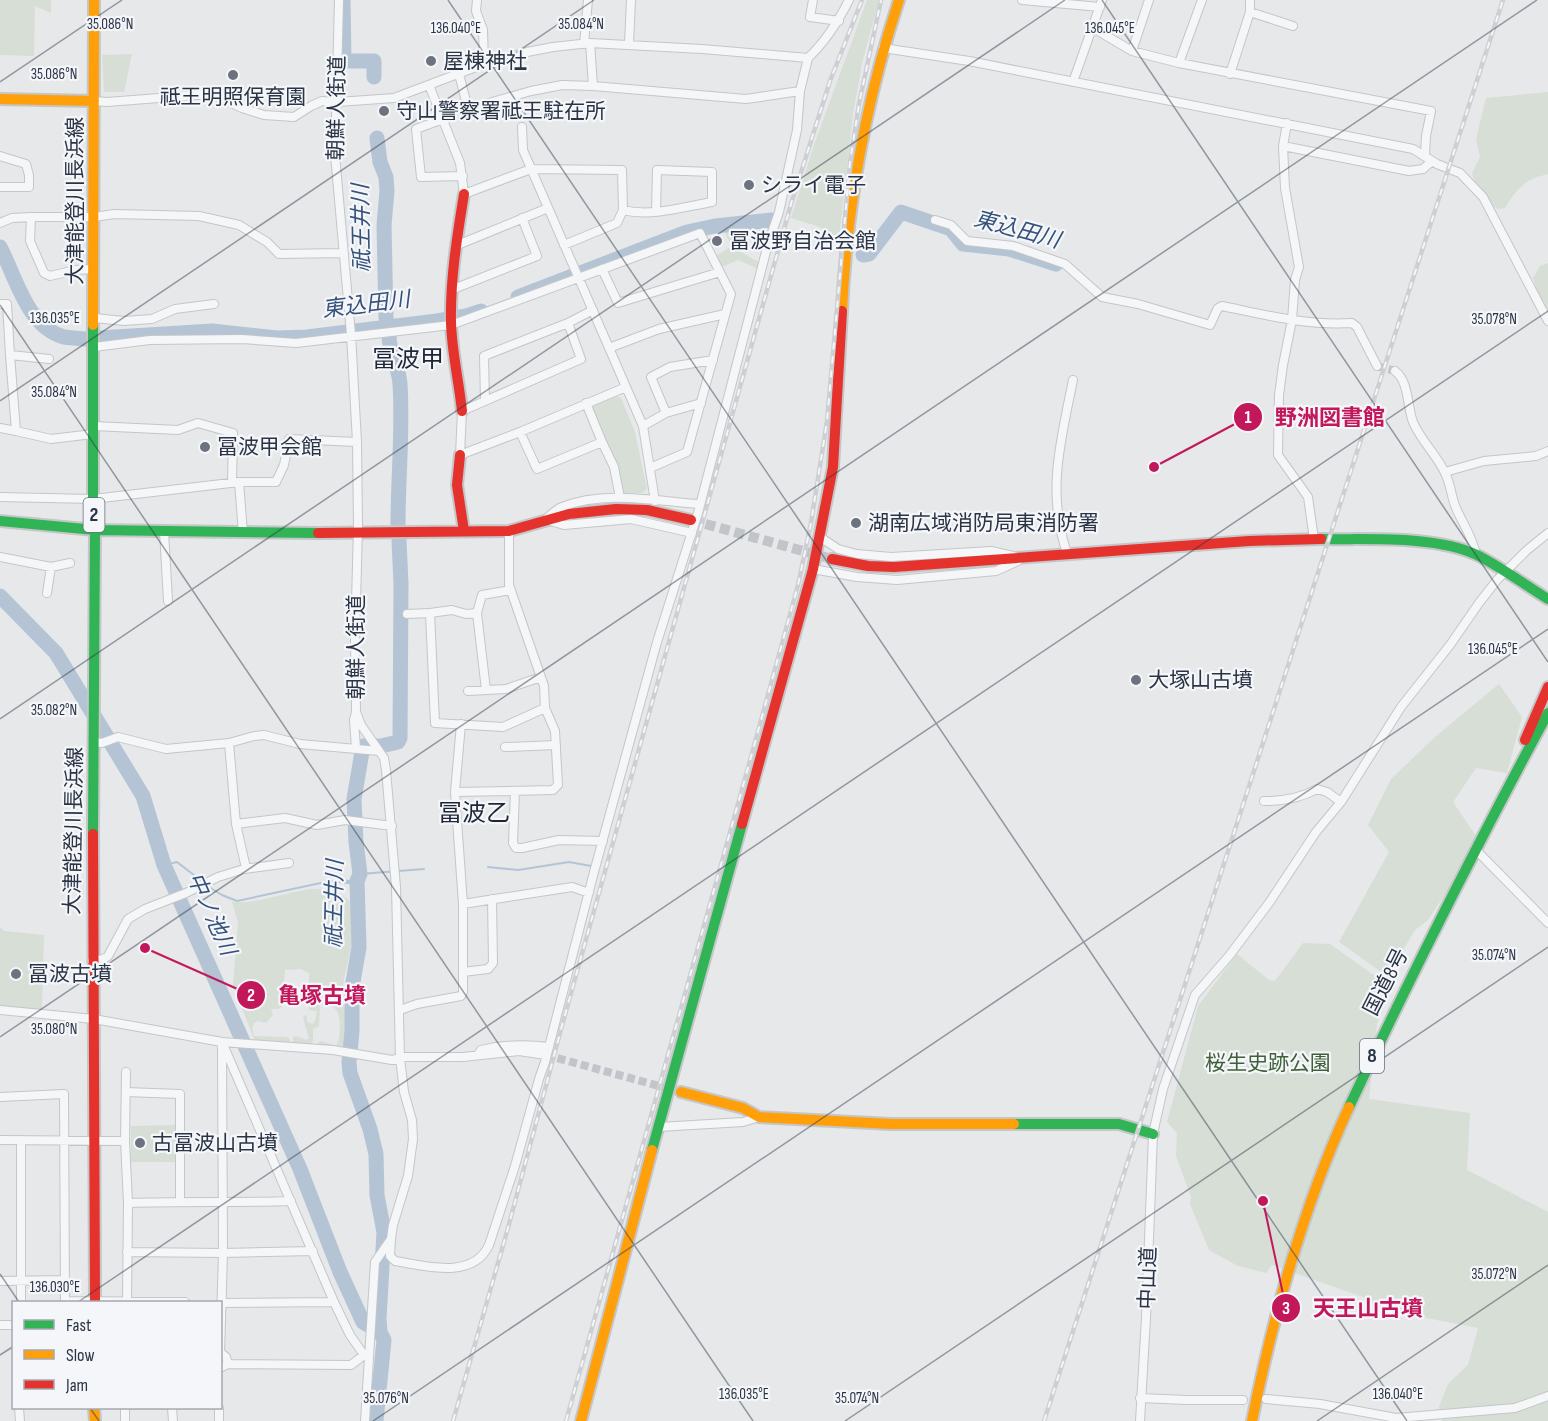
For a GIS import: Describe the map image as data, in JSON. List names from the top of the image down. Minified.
{"streets":{"main road":["大津能登川長浜線","2","国道8号","8"],"street":["朝鮮人街道","中山道"]},"districts":["冨波甲","冨波乙"],"water":["祇王井川","東込田川","中ノ池川"],"parks":["桜生史跡公園"],"places":["屋棟神社","祗王明照保育園","守山警察署祗王駐在所","シライ電子","冨波野自治会館","冨波甲会館","野洲図書館","湖南広域消防局東消防署","大塚山古墳","亀塚古墳","冨波古墳","古冨波山古墳","天王山古墳"],"legend":["Fast","Slow","Jam"],"coordinates":["35.086°N","35.084°N","136.040°E","136.045°E","136.035°E","35.078°N","35.082°N","35.074°N","35.080°N","35.072°N","136.030°E","35.076°N"]}
